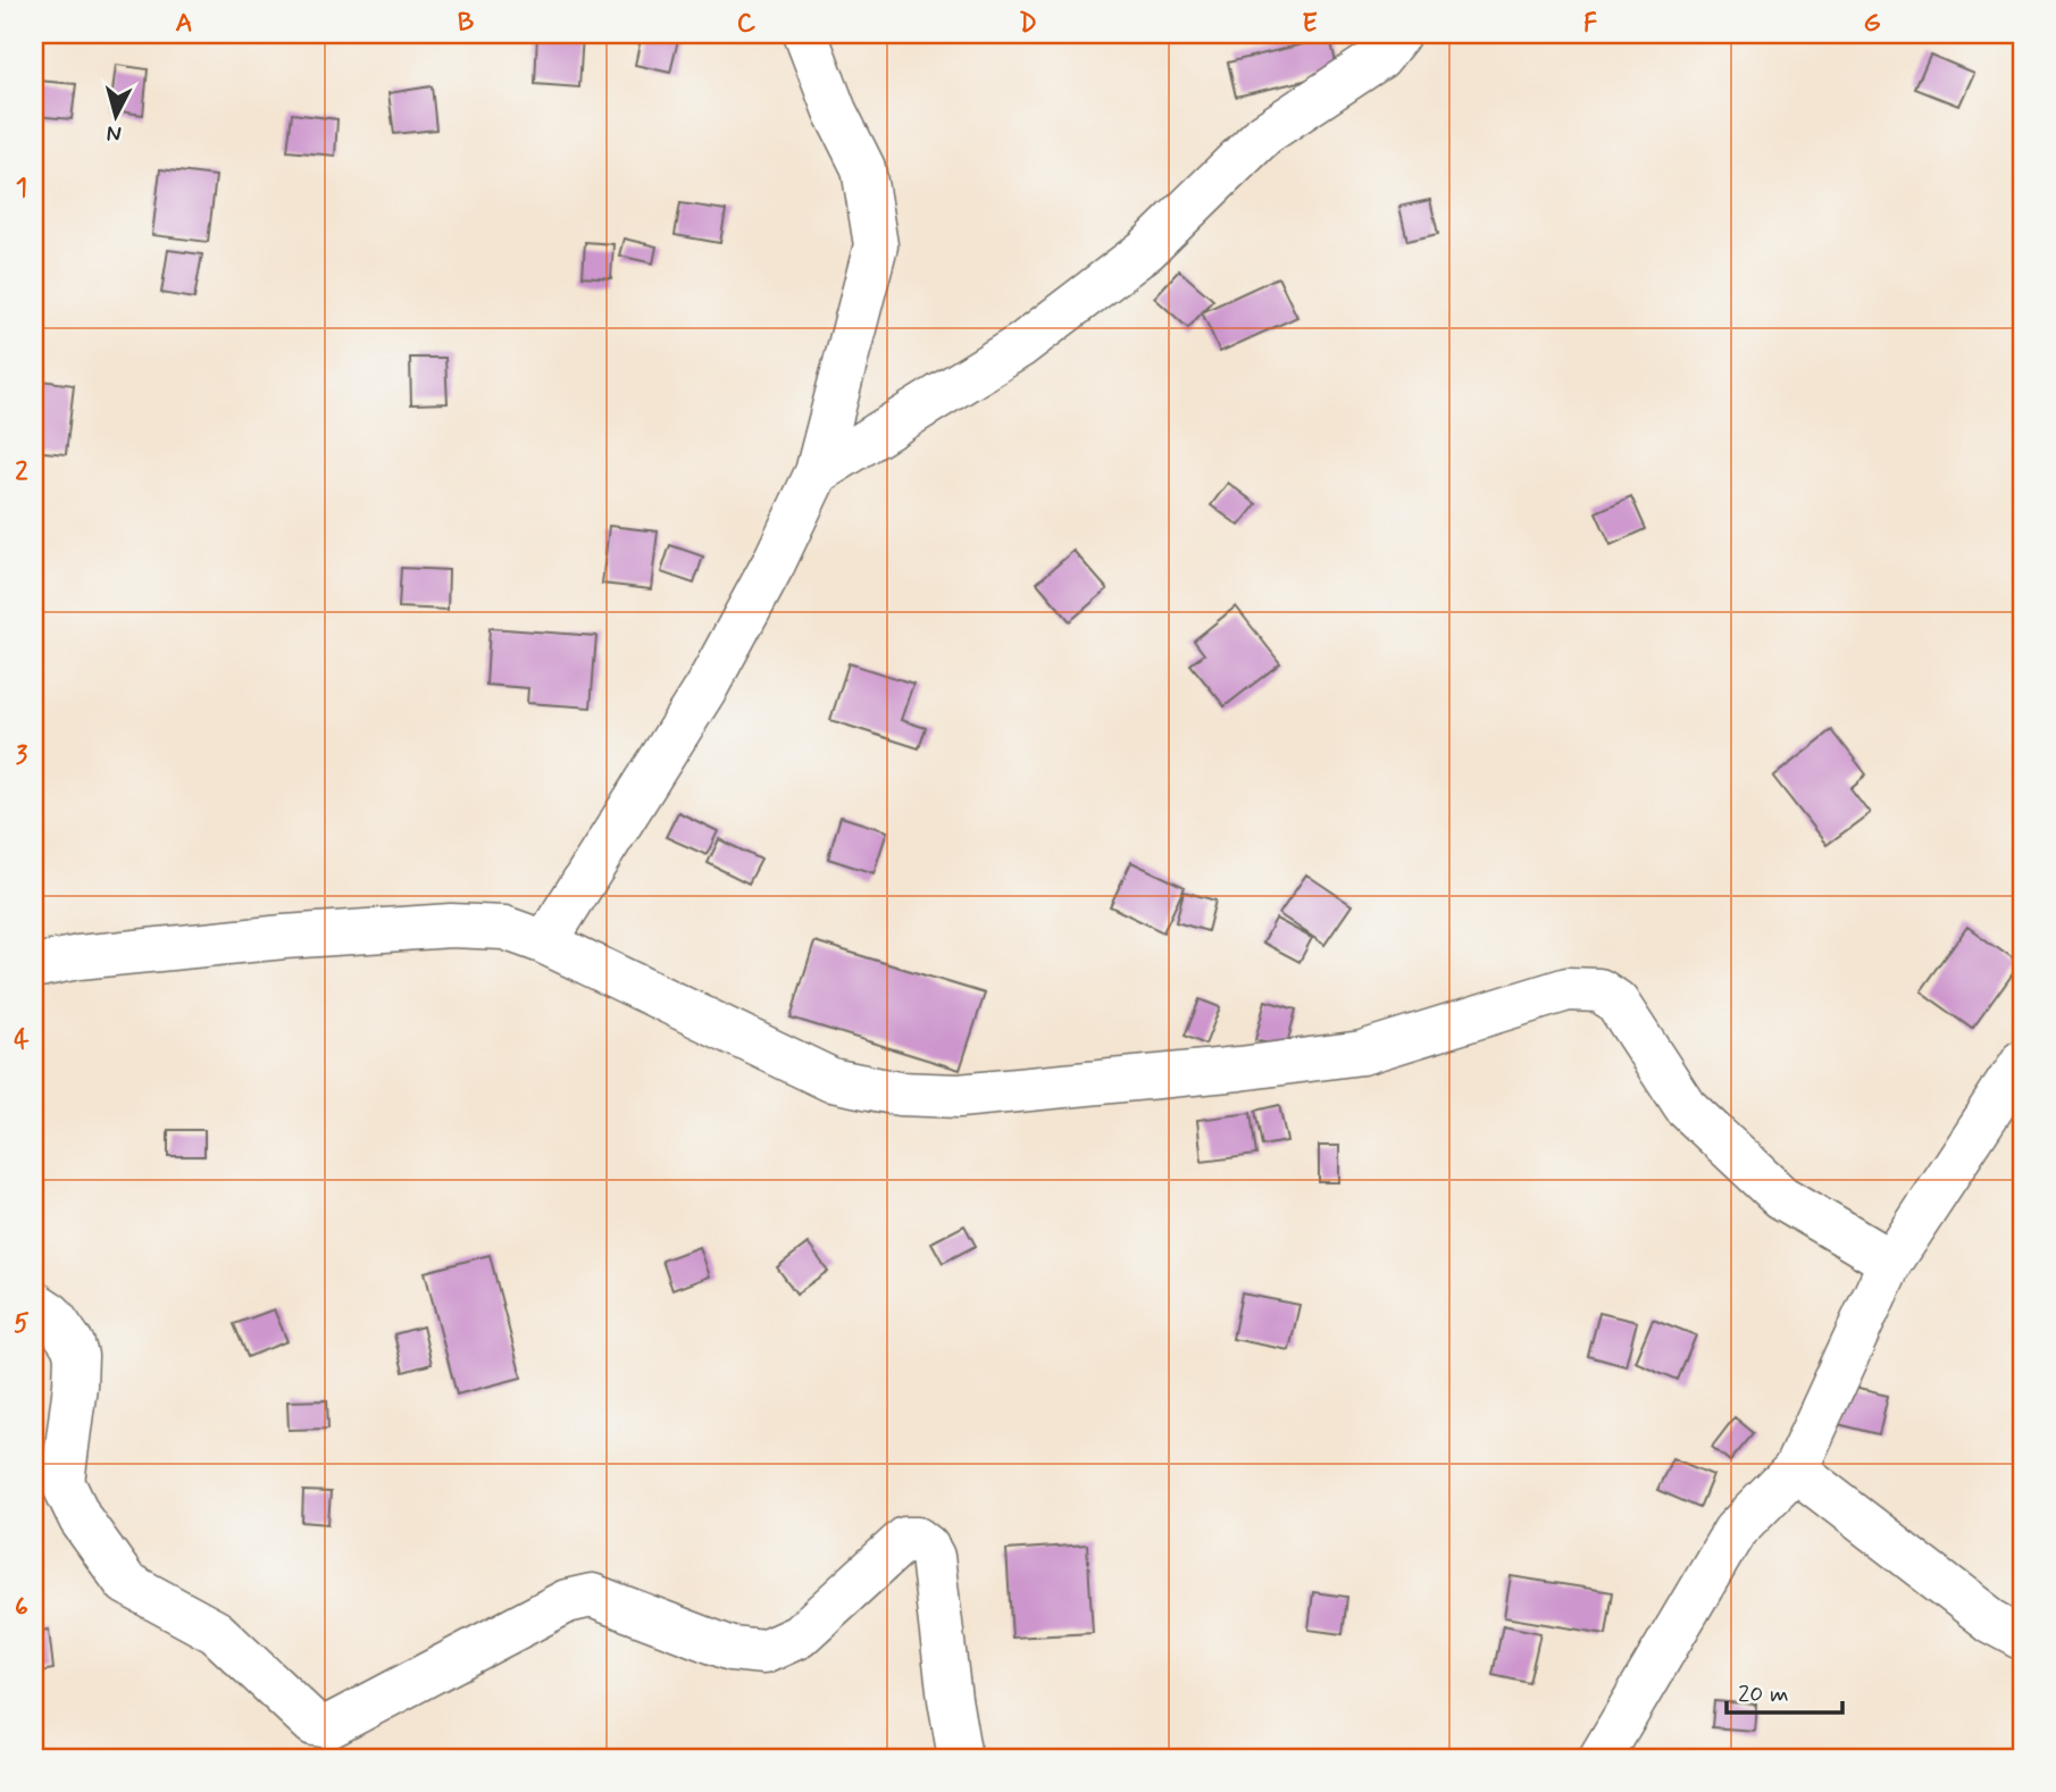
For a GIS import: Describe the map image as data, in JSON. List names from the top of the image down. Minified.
{"scale_bar":"20 m","north":"bottom","grid":{"columns":["A","B","C","D","E","F","G"],"rows":["1","2","3","4","5","6"]}}
